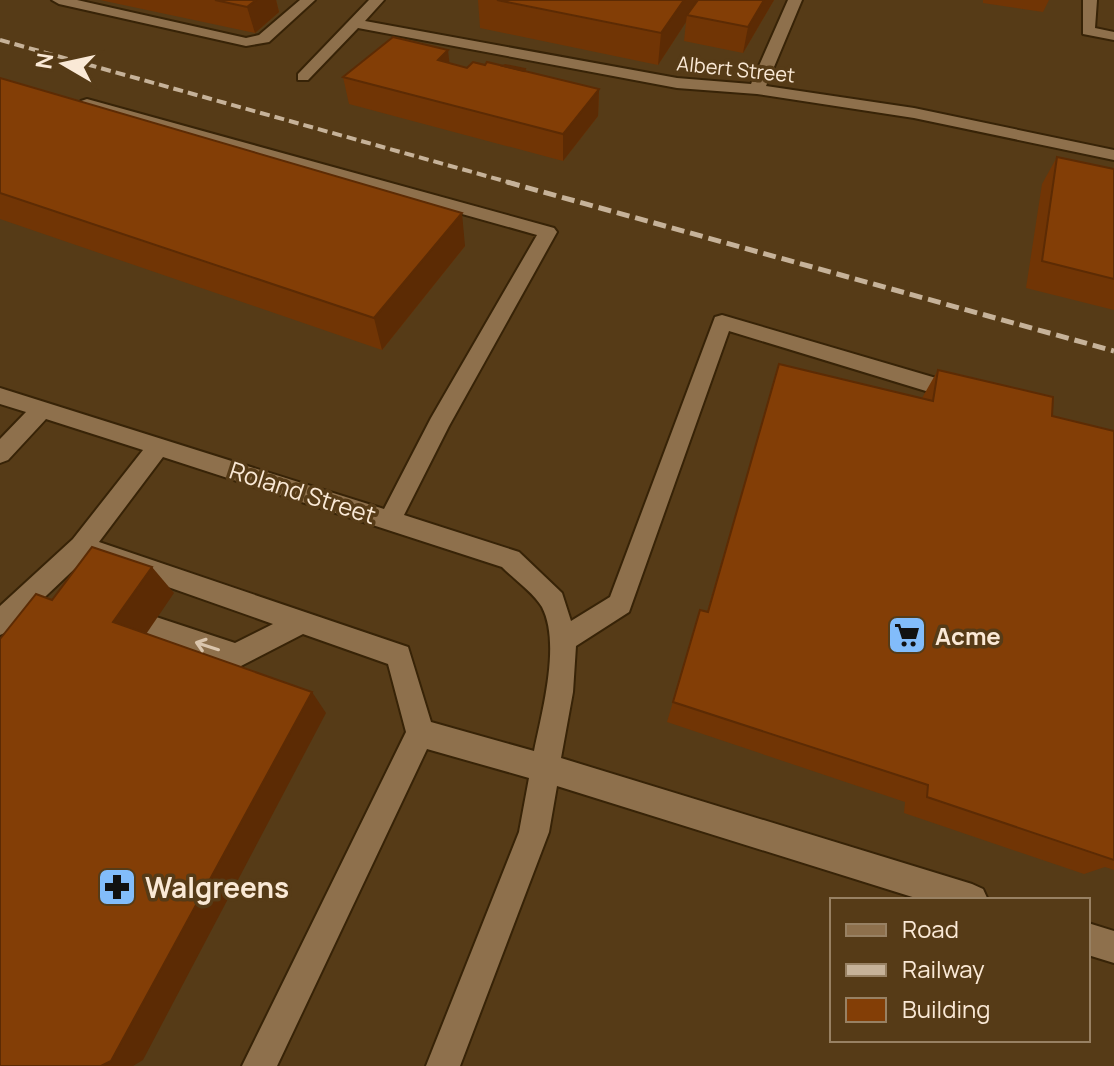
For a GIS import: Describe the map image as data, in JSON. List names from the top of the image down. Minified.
{"streets":{"street":["Albert Street","Roland Street"]},"places":{"supermarket":["Acme"],"pharmacy":["Walgreens"]},"legend":["Road","Railway","Building"],"north":"left"}
